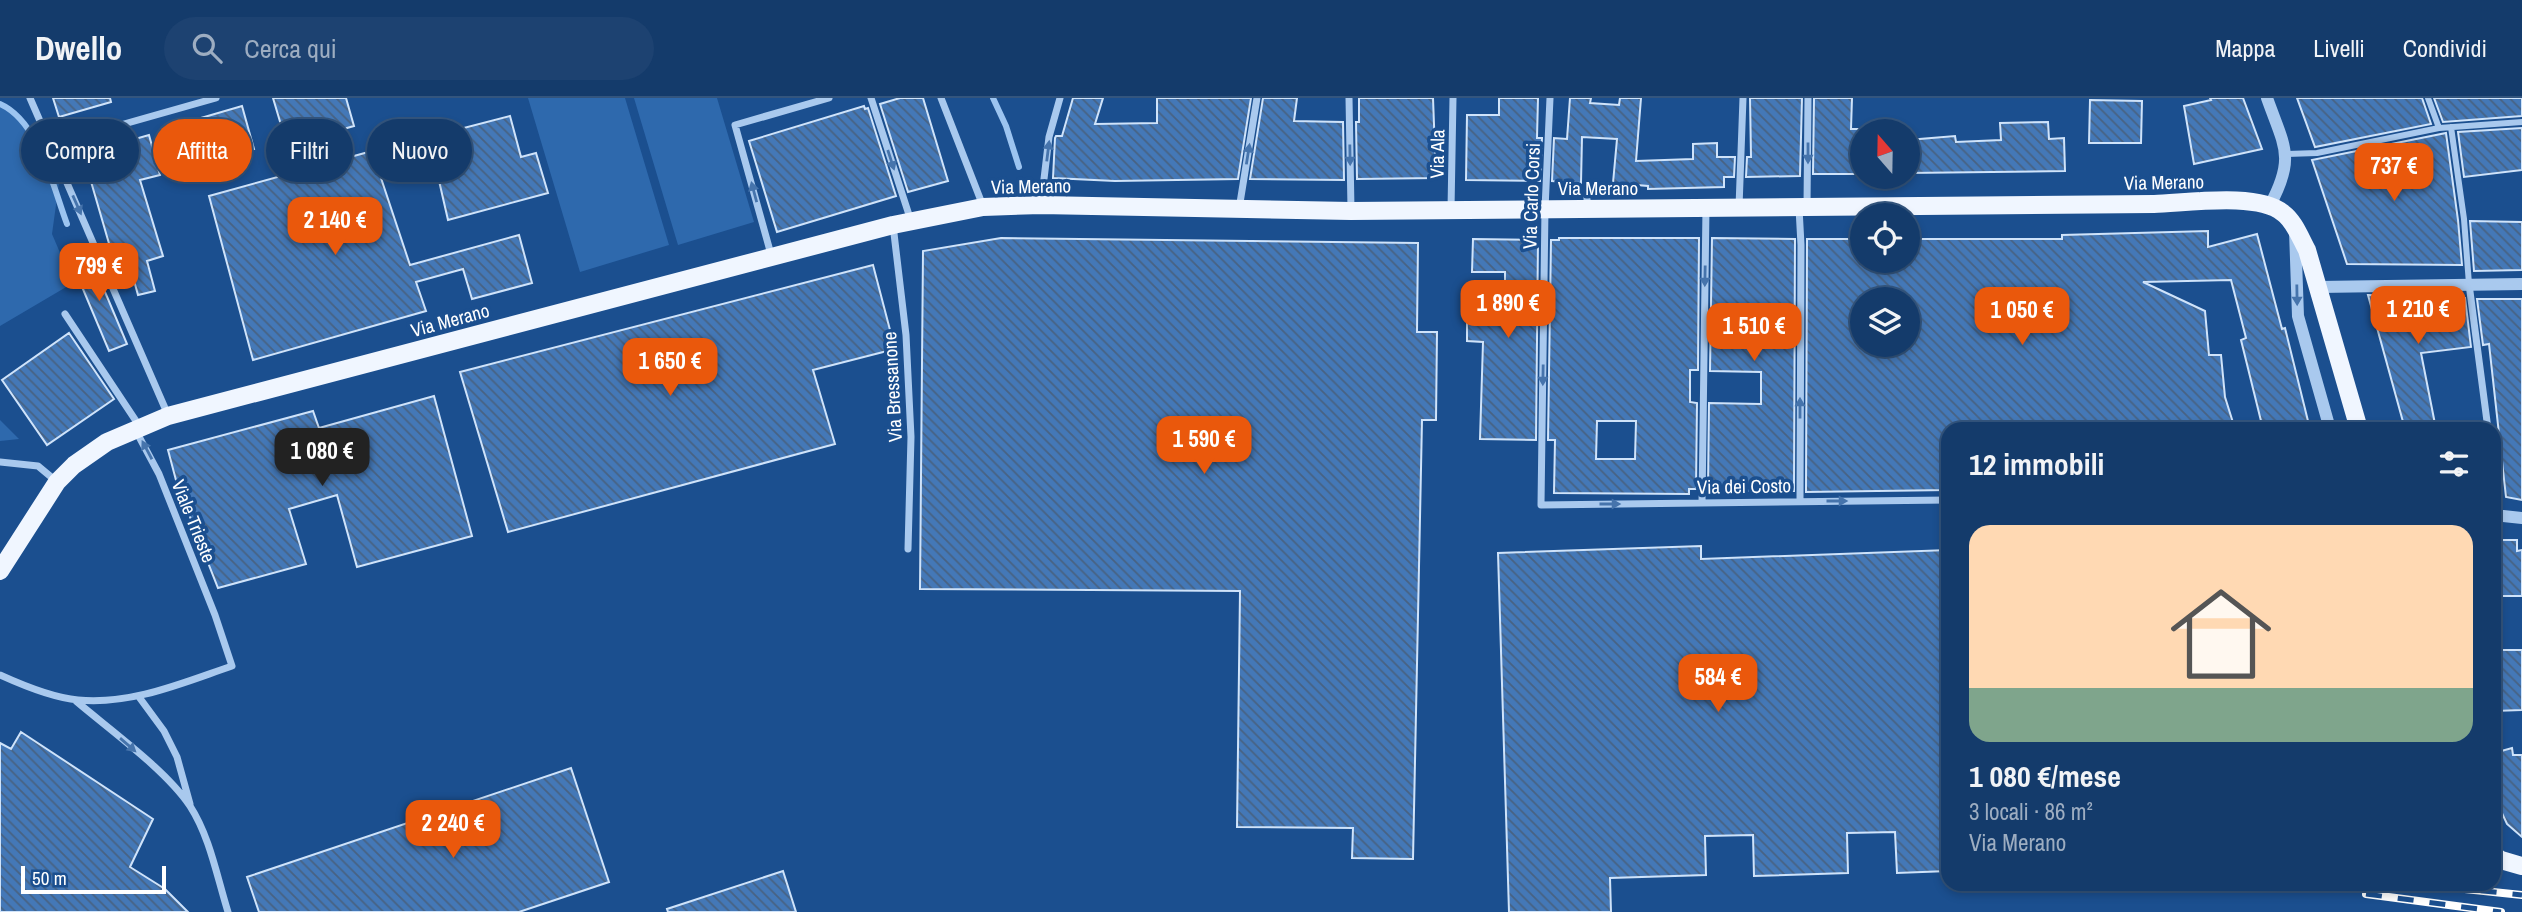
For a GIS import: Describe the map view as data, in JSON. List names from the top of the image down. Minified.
{"streets":{"main road":["Via Merano"],"street":["Via Ala","Via Carlo Corsi","Via Bressanone","Via dei Costo","Viale Trieste"]},"crossings":[["Via Ala","Via Merano"],["Via Merano","Via Carlo Corsi"],["Via Merano","Via Bressanone"],["Via Merano","Viale Trieste"],["Via Carlo Corsi","Via dei Costo"]],"one_way":["Via Carlo Corsi","Via dei Costo"],"scale_bar":"50 m","north":"top","page":{"header":"Dwello","search":"Cerca qui","nav":["Mappa","Livelli","Condividi"],"chip":["Compra","Affitta","Filtri","Nuovo"],"price":["737 €","2 140 €","799 €","1 890 €","1 210 €","1 050 €","1 510 €","1 650 €","1 590 €","1 080 €","584 €","2 240 €"],"heading":"12 immobili","list":[{"name":"1 080 €/mese","note":"3 locali · 86 m² · Via Merano"}],"scale":"50 m"}}
